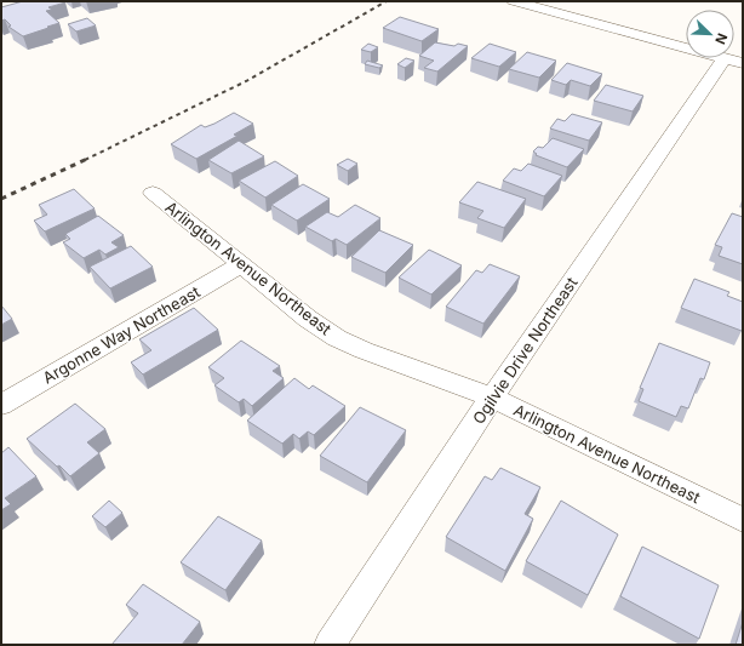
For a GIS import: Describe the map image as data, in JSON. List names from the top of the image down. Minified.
{"streets":{"street":["Arlington Avenue Northeast","Argonne Way Northeast","Ogilvie Drive Northeast"]},"crossings":[["Arlington Avenue Northeast","Argonne Way Northeast"],["Arlington Avenue Northeast","Ogilvie Drive Northeast"]],"north":"bottom right"}
